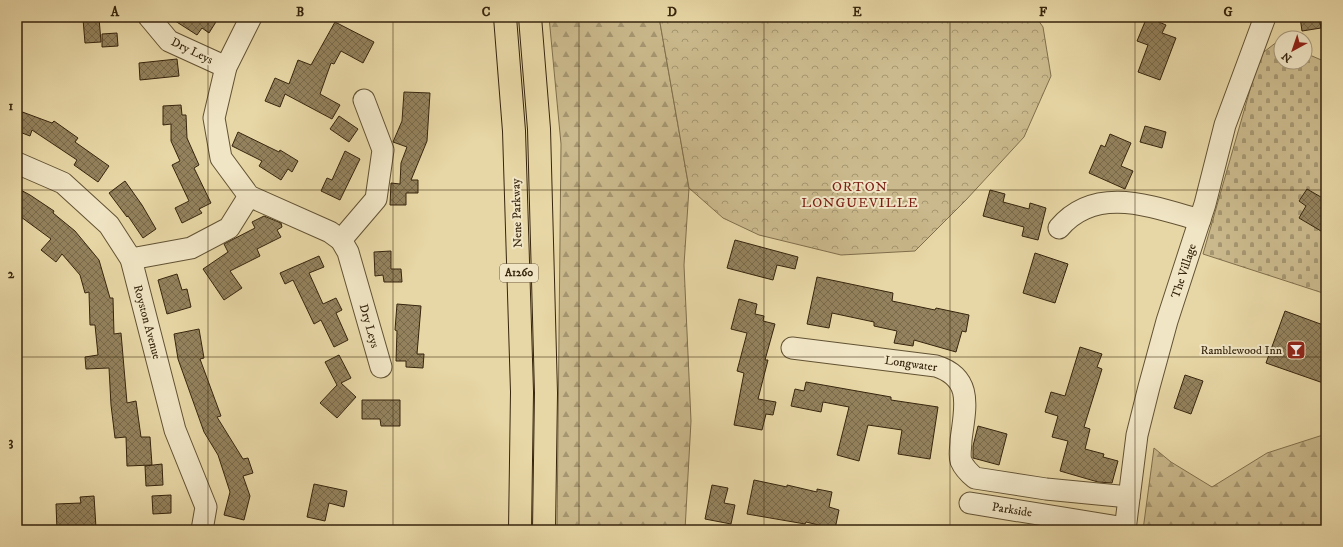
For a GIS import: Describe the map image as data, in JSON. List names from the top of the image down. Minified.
{"streets":{"highway":["Nene Parkway","A1260"],"street":["Dry Leys","The Village","Royston Avenue","Longwater","Parkside"]},"crossings":[["The Village","Longwater"],["The Village","Parkside"]],"districts":["ORTON LONGUEVILLE"],"places":{"bar":["Ramblewood Inn"]},"north":"bottom left","grid":{"columns":["A","B","C","D","E","F","G"],"rows":["1","2","3"]}}
